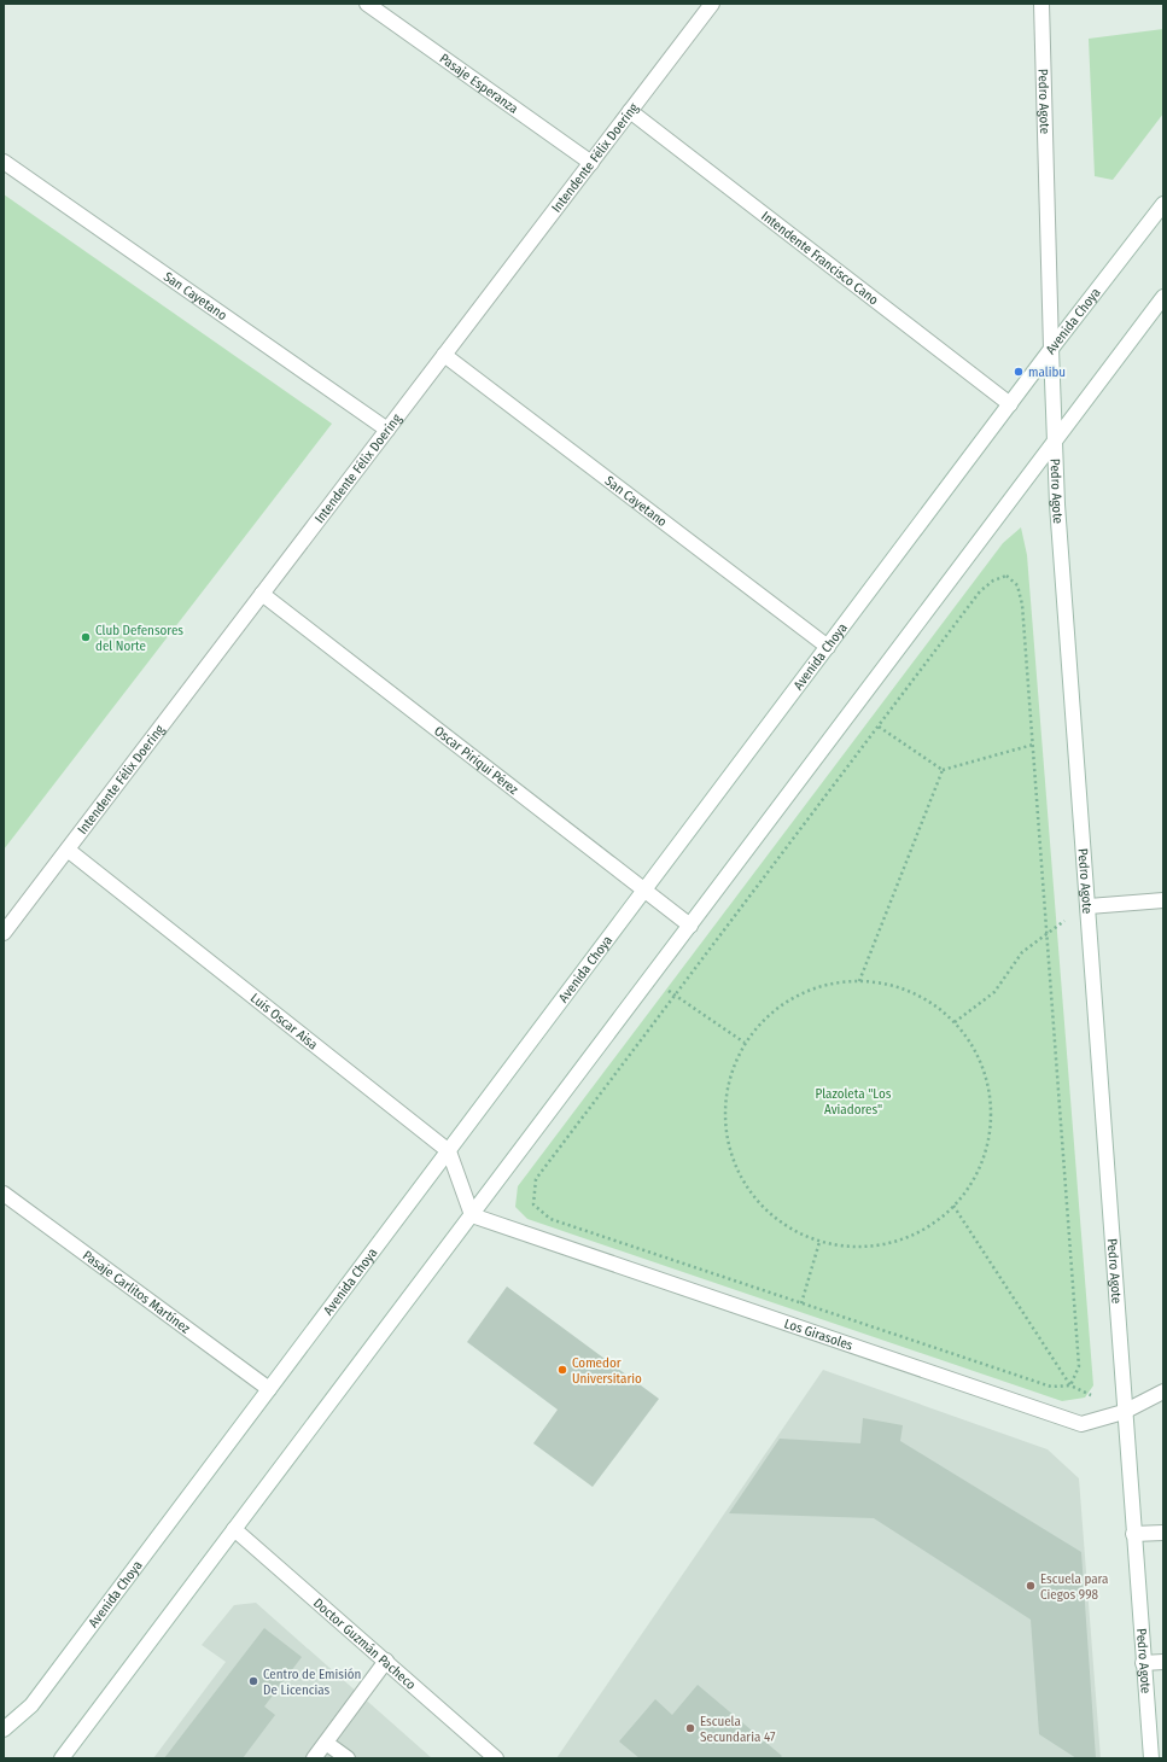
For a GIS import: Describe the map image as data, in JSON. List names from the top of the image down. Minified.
{"streets":{"street":["Pasaje Esperanza","Pedro Agote","Intendente Félix Doering","Intendente Francisco Cano","San Cayetano","Avenida Choya","Oscar Piriqui Pérez","Luis Oscar Aisa","Pasaje Carlitos Martínez","Los Girasoles","Doctor Guzmán Pacheco"]},"crossings":[["Pasaje Esperanza","Intendente Félix Doering"],["Pedro Agote","Avenida Choya"],["Pedro Agote","Los Girasoles"],["Intendente Félix Doering","Intendente Francisco Cano"],["Intendente Félix Doering","San Cayetano"],["Intendente Félix Doering","Oscar Piriqui Pérez"],["Intendente Félix Doering","Luis Oscar Aisa"],["Intendente Francisco Cano","Avenida Choya"],["San Cayetano","Avenida Choya"],["Avenida Choya","Oscar Piriqui Pérez"],["Avenida Choya","Luis Oscar Aisa"],["Avenida Choya","Pasaje Carlitos Martínez"]],"parks":["Plazoleta \"Los Aviadores\""],"places":["malibu","Club Defensores del Norte","Comedor Universitario","Escuela para Ciegos 998","Centro de Emisión De Licencias","Escuela Secundaria 47"]}
